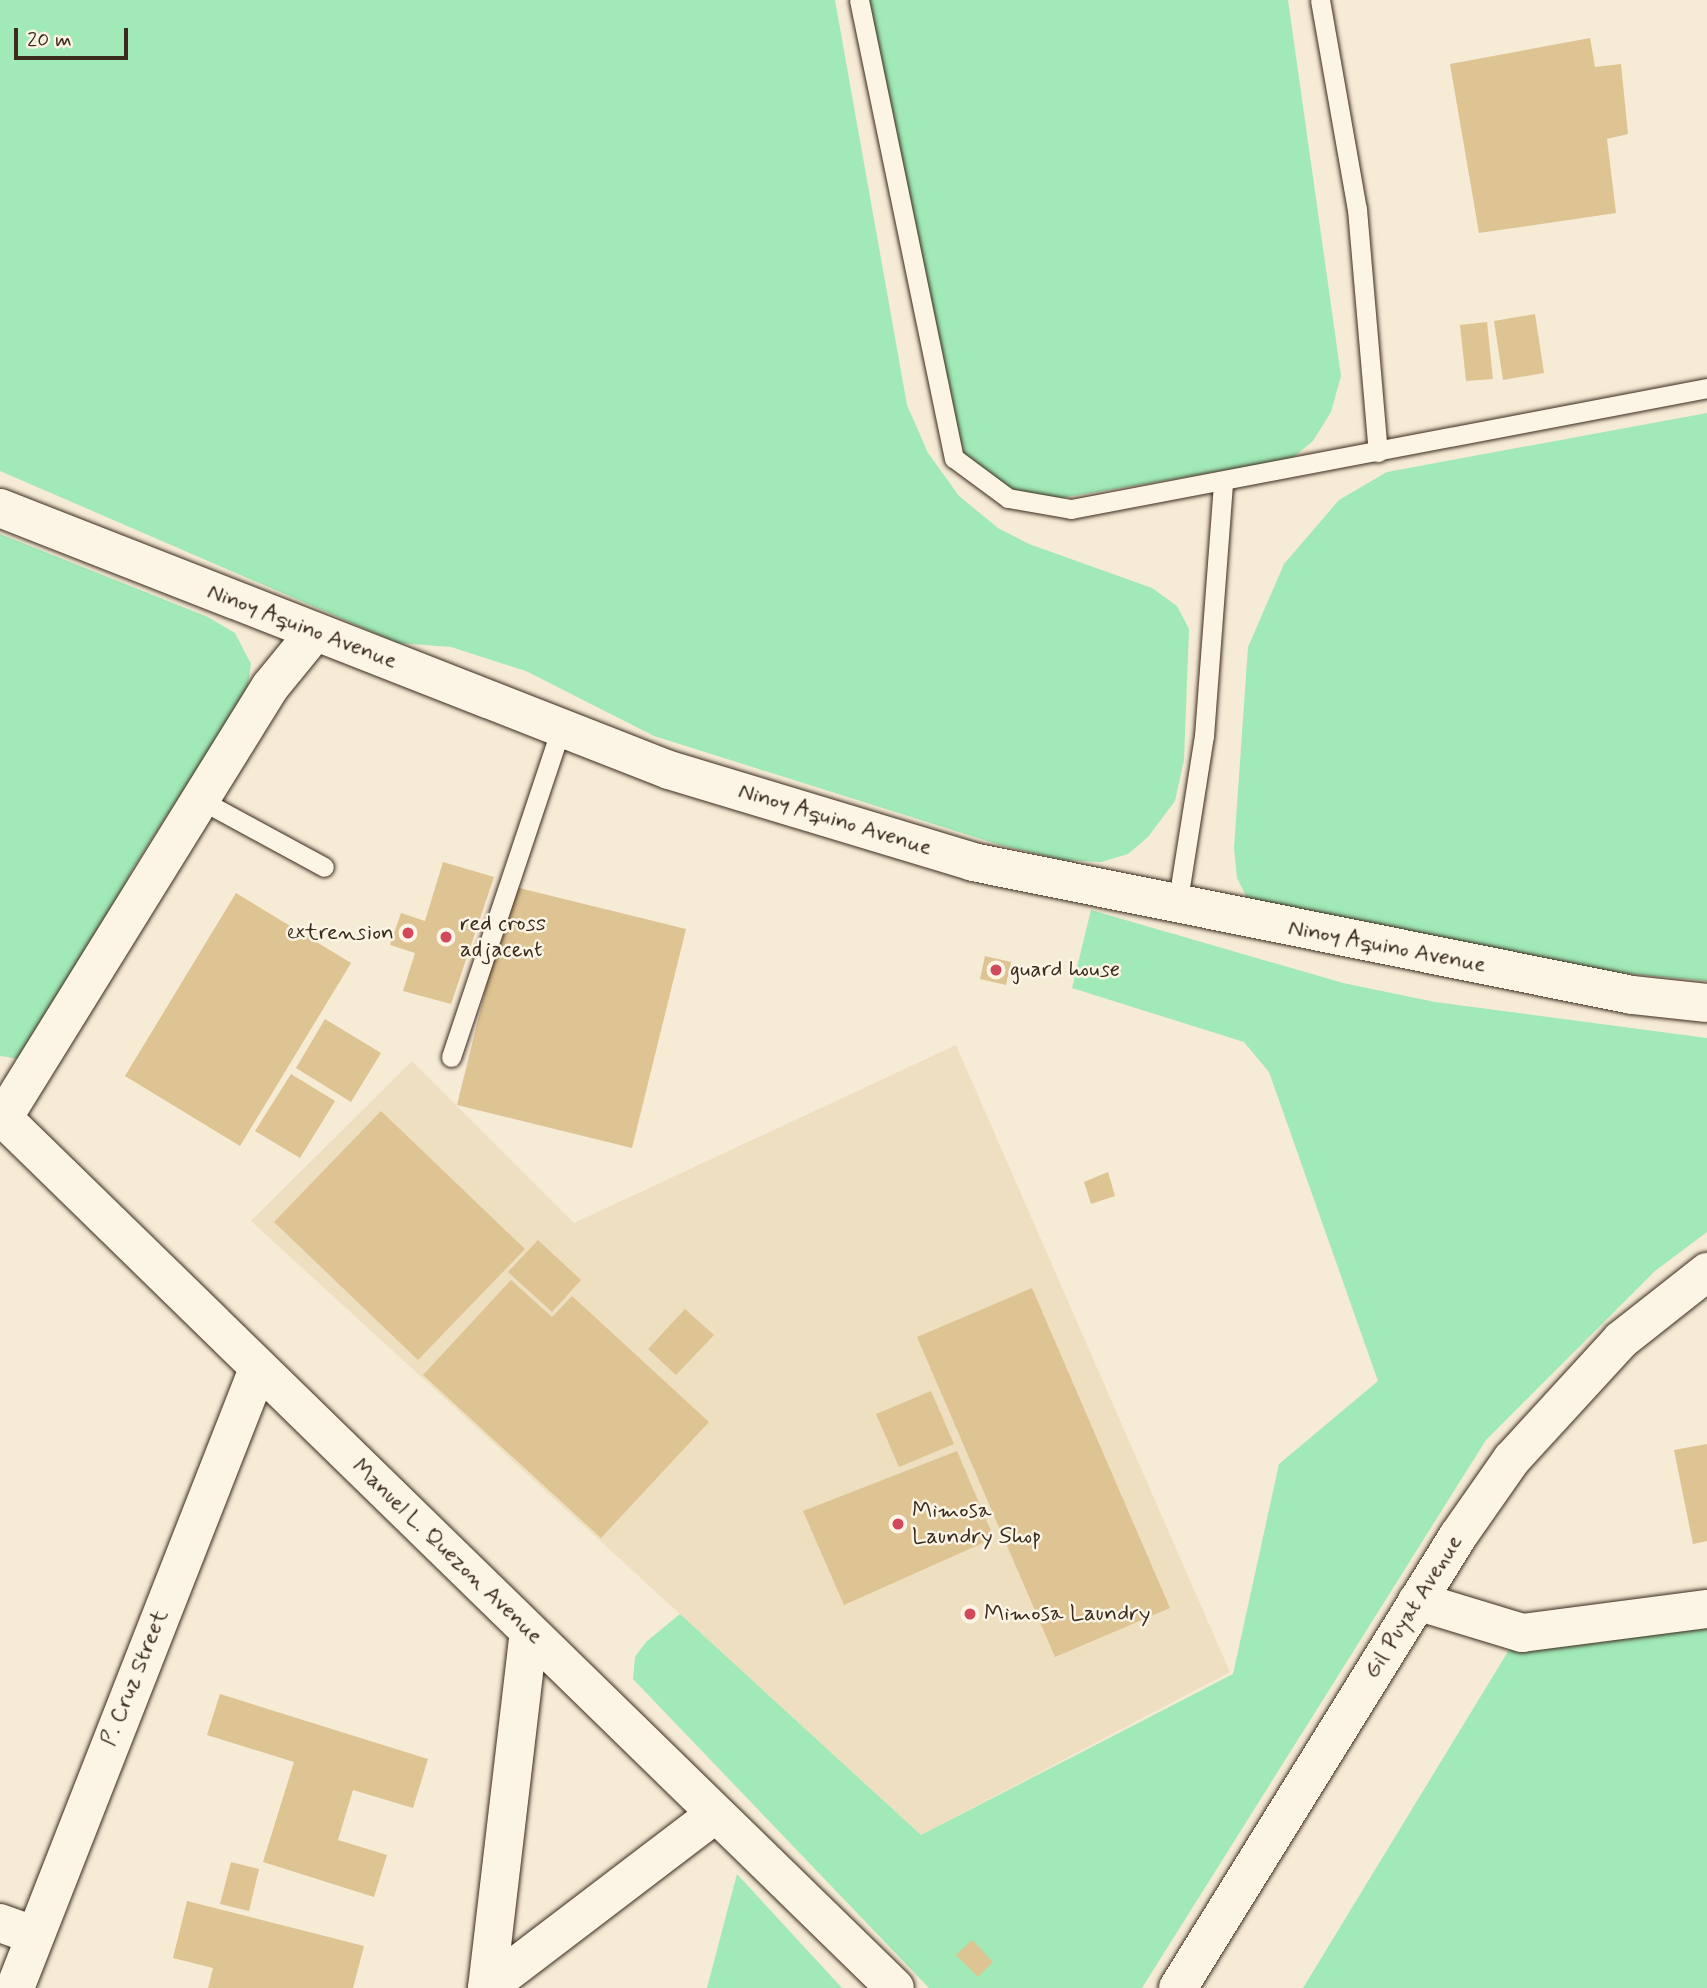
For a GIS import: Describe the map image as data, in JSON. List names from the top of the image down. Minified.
{"streets":{"street":["Ninoy Aquino Avenue","Manuel L. Quezon Avenue","Gil Puyat Avenue","P. Cruz Street"]},"crossings":[["Manuel L. Quezon Avenue","P. Cruz Street"]],"places":["extrension","red cross adjacent","guard house","Mimosa Laundry Shop","Mimosa Laundry"],"scale_bar":"20 m"}
